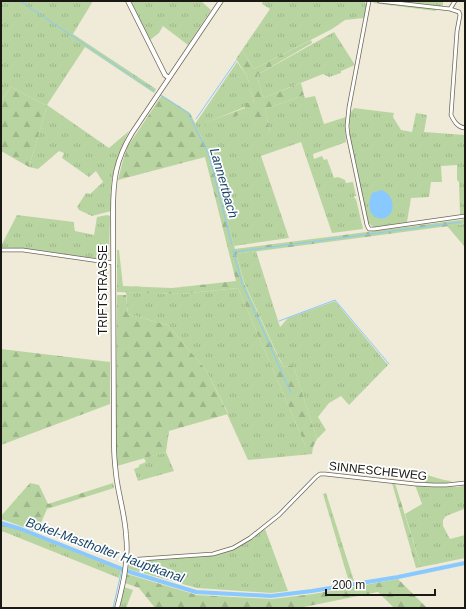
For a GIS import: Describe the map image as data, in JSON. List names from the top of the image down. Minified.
{"streets":{"street":["TRIFTSTRASSE","SINNESCHEWEG"]},"crossings":[["TRIFTSTRASSE","SINNESCHEWEG"]],"water":["Lannertbach","Bokel-Mastholter Hauptkanal"],"scale_bar":"200 m"}
